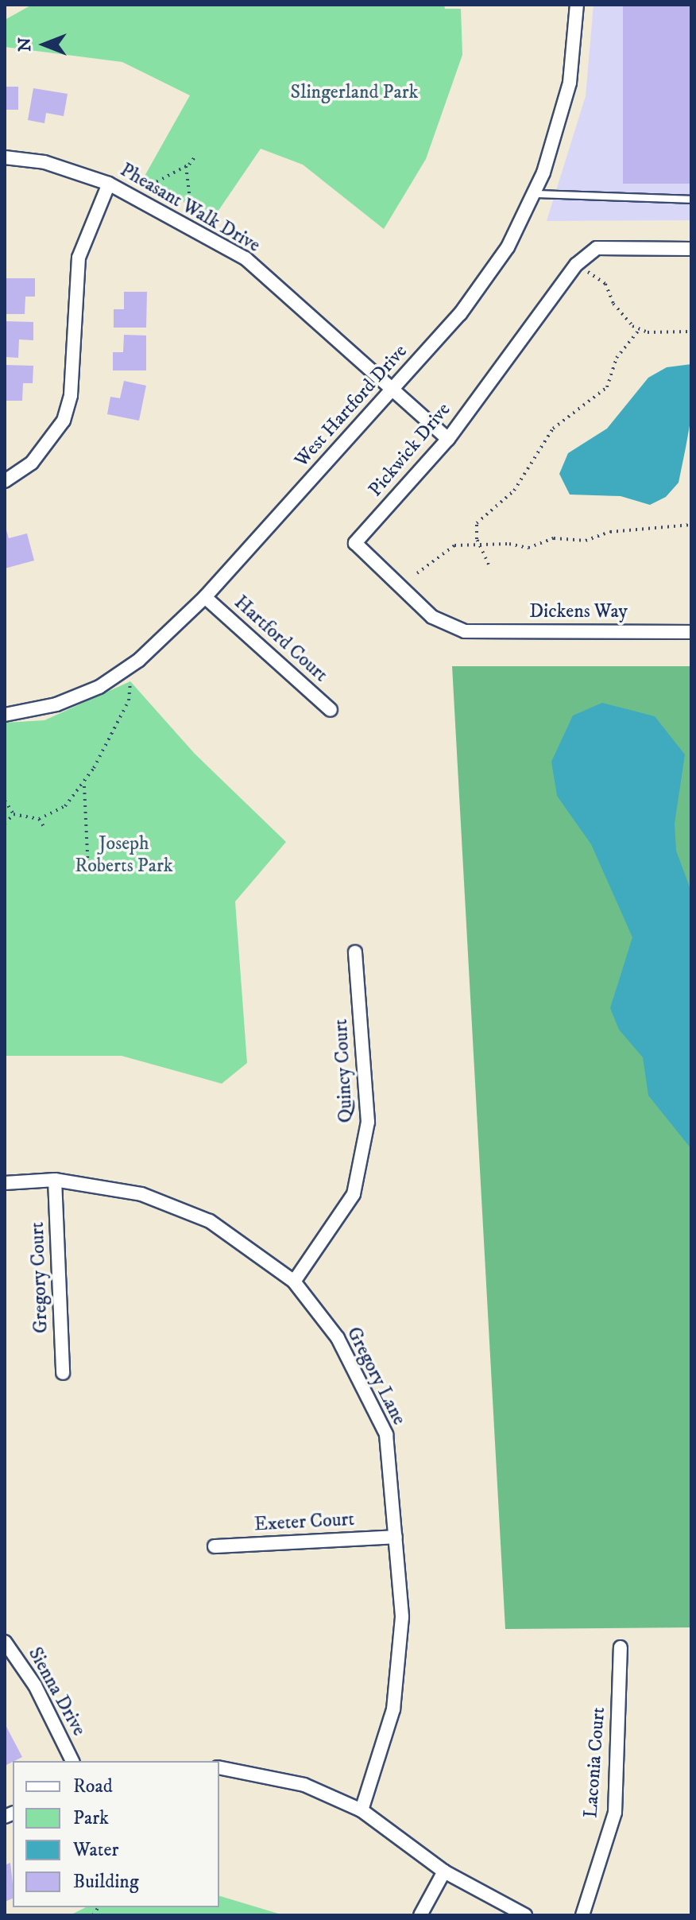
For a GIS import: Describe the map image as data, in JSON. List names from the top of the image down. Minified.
{"streets":{"street":["Pheasant Walk Drive","West Hartford Drive","Pickwick Drive","Dickens Way","Hartford Court","Quincy Court","Gregory Court","Gregory Lane","Exeter Court","Sienna Drive","Laconia Court"]},"crossings":[["Pheasant Walk Drive","West Hartford Drive"],["Pheasant Walk Drive","Pickwick Drive"],["West Hartford Drive","Hartford Court"],["Pickwick Drive","Dickens Way"],["Quincy Court","Gregory Lane"],["Gregory Court","Gregory Lane"],["Gregory Lane","Exeter Court"]],"parks":["Slingerland Park","Joseph Roberts Park"],"legend":["Road","Park","Water","Building"],"north":"left"}
